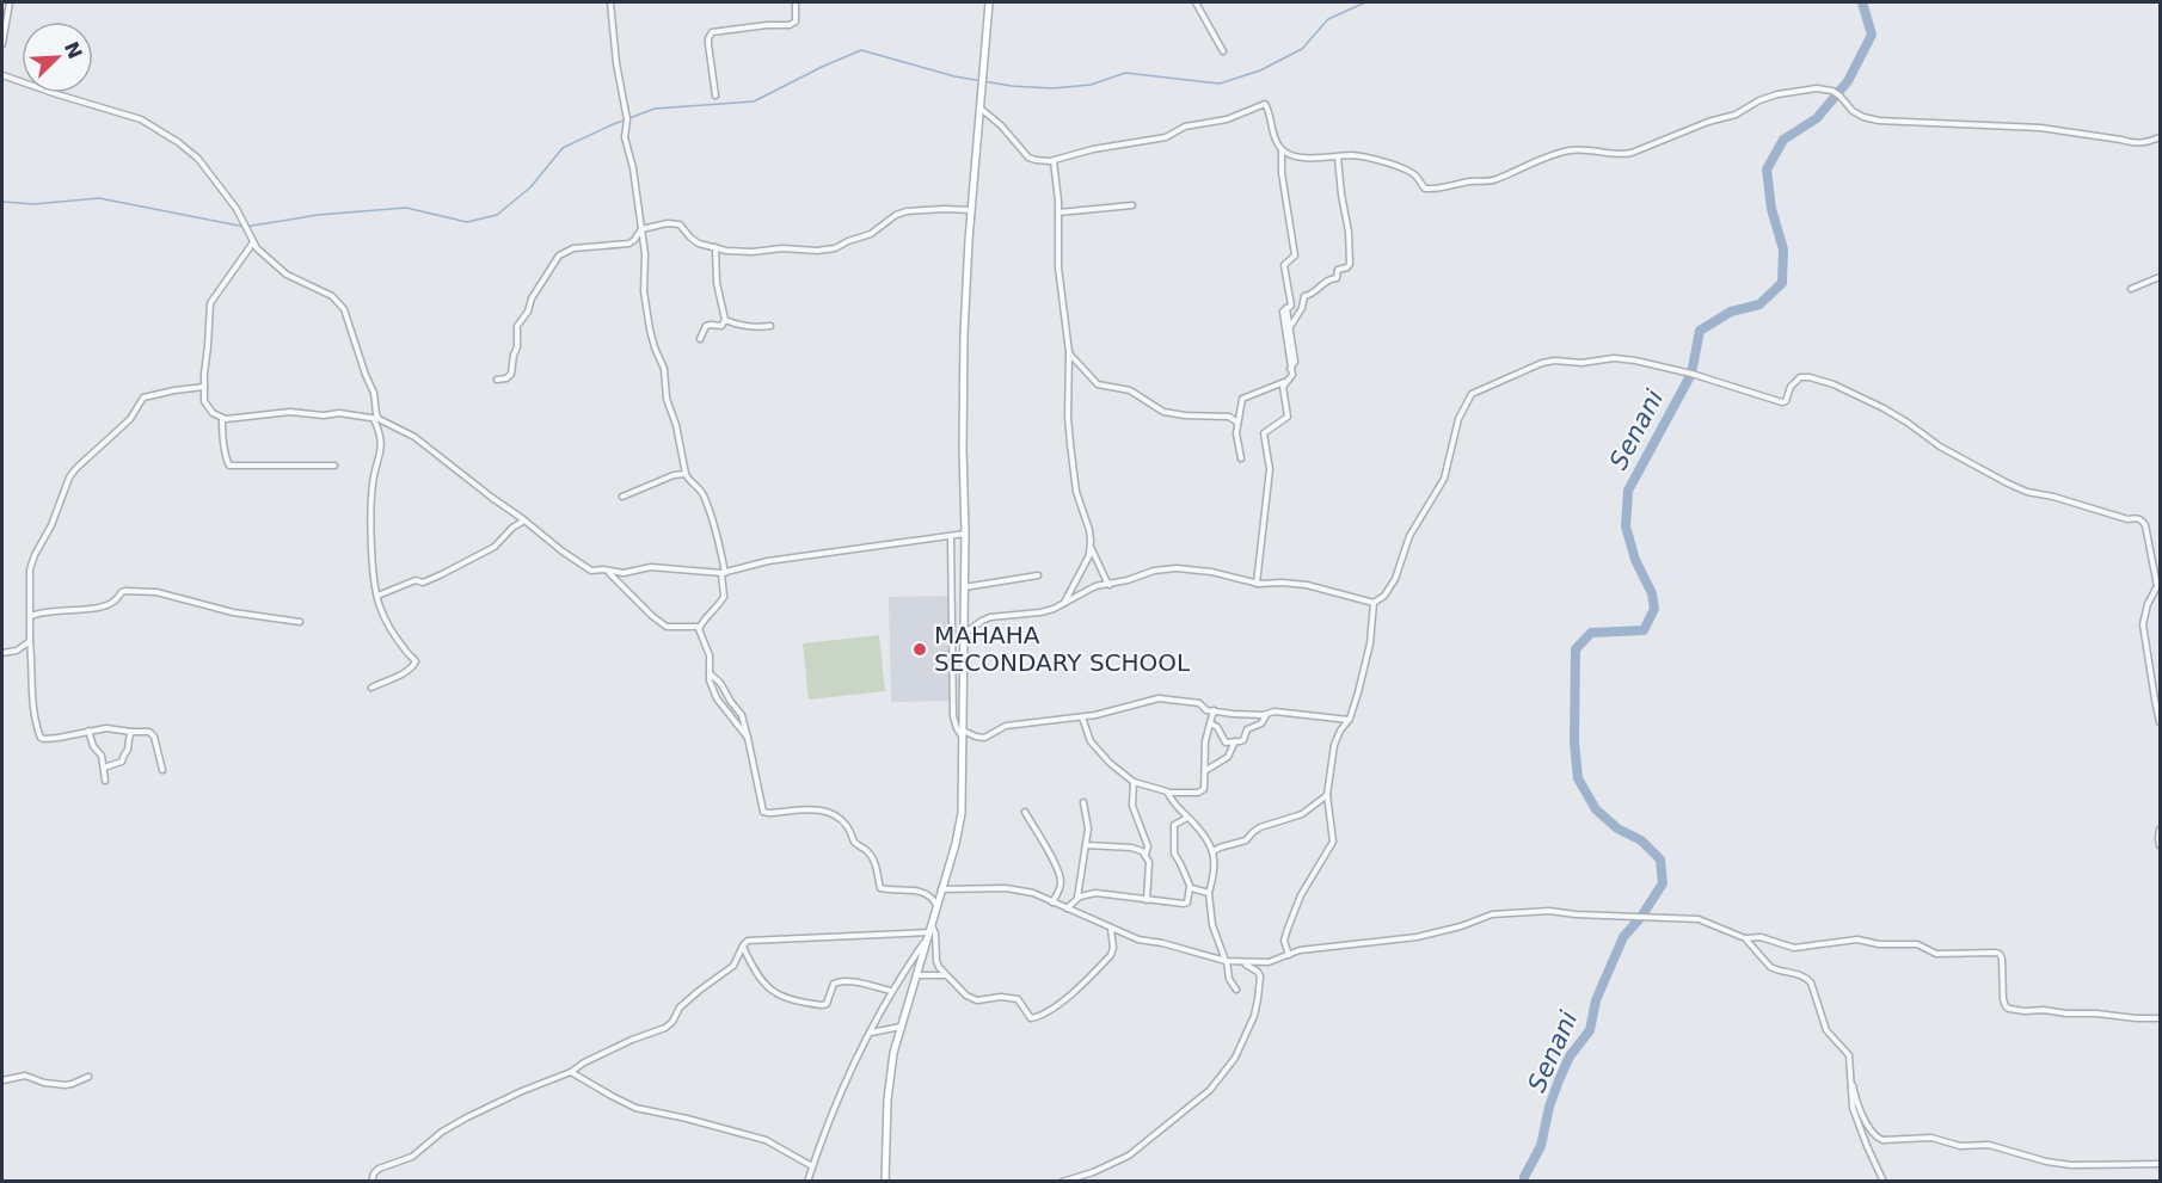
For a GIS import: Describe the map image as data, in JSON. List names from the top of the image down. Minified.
{"water":["Senani"],"places":["MAHAHA SECONDARY SCHOOL"],"north":"top right"}
